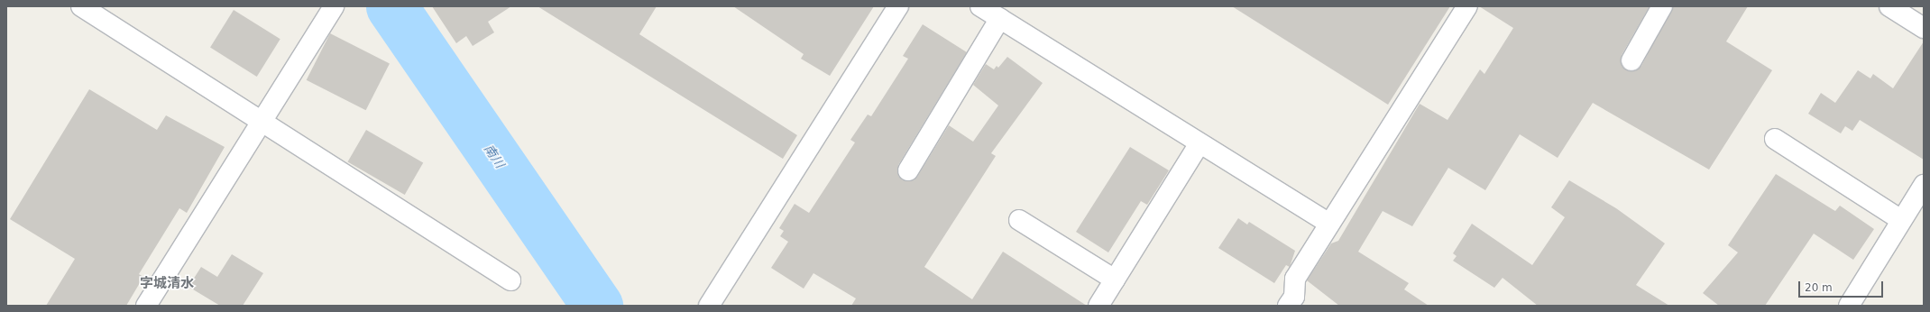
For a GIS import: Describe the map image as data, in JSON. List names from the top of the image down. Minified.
{"districts":["字城清水"],"water":["南川"],"scale_bar":"20 m"}
